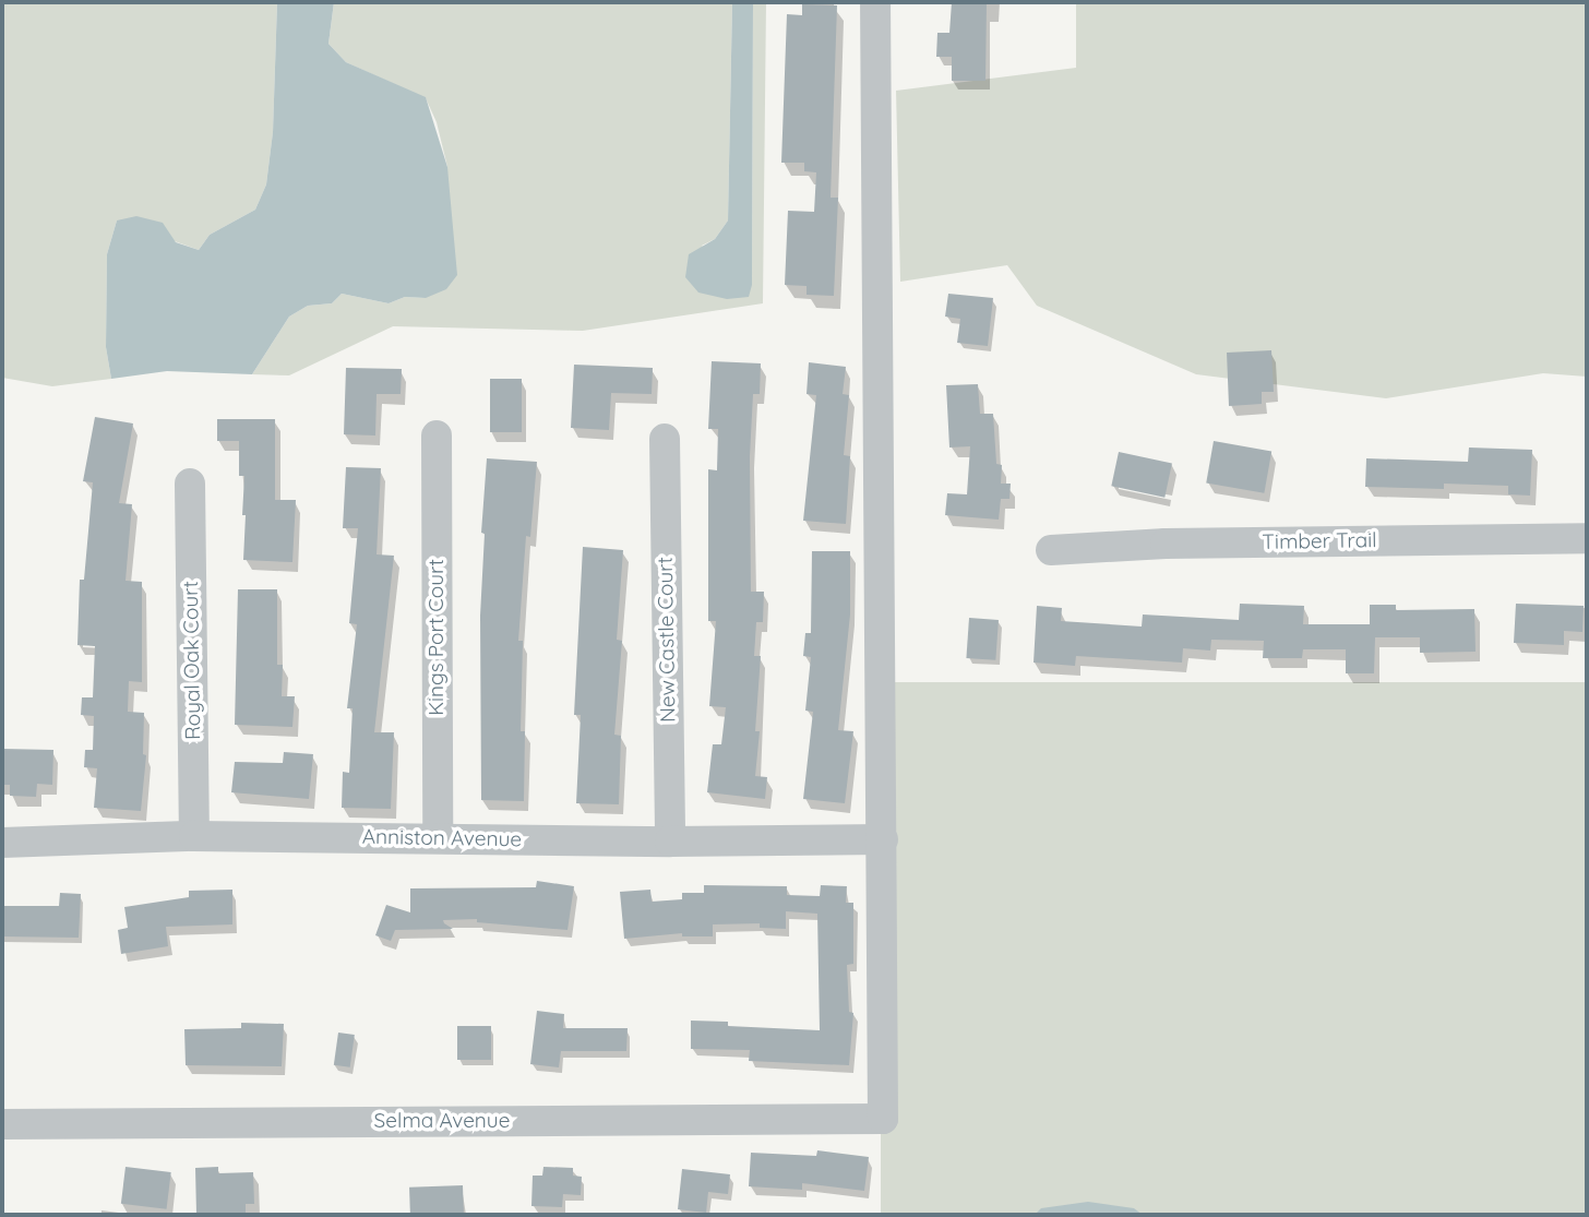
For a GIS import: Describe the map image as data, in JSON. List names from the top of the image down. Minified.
{"streets":{"street":["Timber Trail","Kings Port Court","New Castle Court","Royal Oak Court","Anniston Avenue","Selma Avenue"]},"crossings":[["Kings Port Court","Anniston Avenue"],["New Castle Court","Anniston Avenue"],["Royal Oak Court","Anniston Avenue"],["Anniston Avenue","Selma Avenue"]]}
